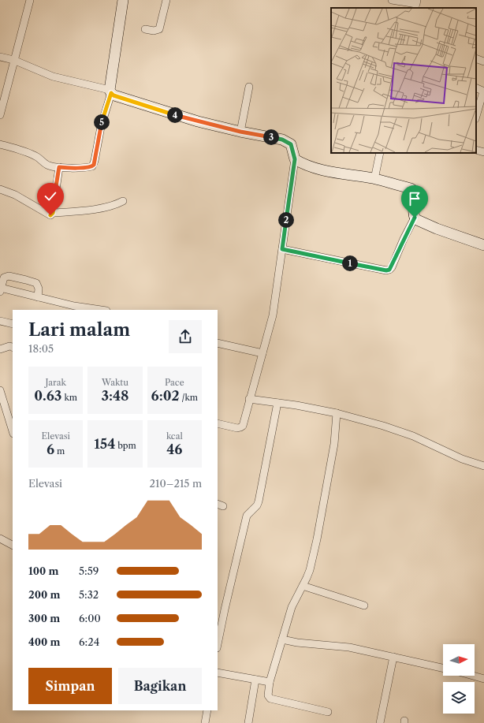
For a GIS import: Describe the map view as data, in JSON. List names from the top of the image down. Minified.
{"north":"right","page":{"pins":["4","5","3","2","1"],"heading":["Lari malam","18:05"],"stats":[["Jarak","0.63 km"],["Waktu","3:48"],["Pace","6:02 /km"],["Elevasi","6 m"],["154 bpm"],["kcal","46"]],"chart":["Elevasi","210–215 m"],"list":[{"name":"100 m","note":"5:59"},{"name":"200 m","note":"5:32"},{"name":"300 m","note":"6:00"},{"name":"400 m","note":"6:24"}],"buttons":["Simpan","Bagikan"]}}
